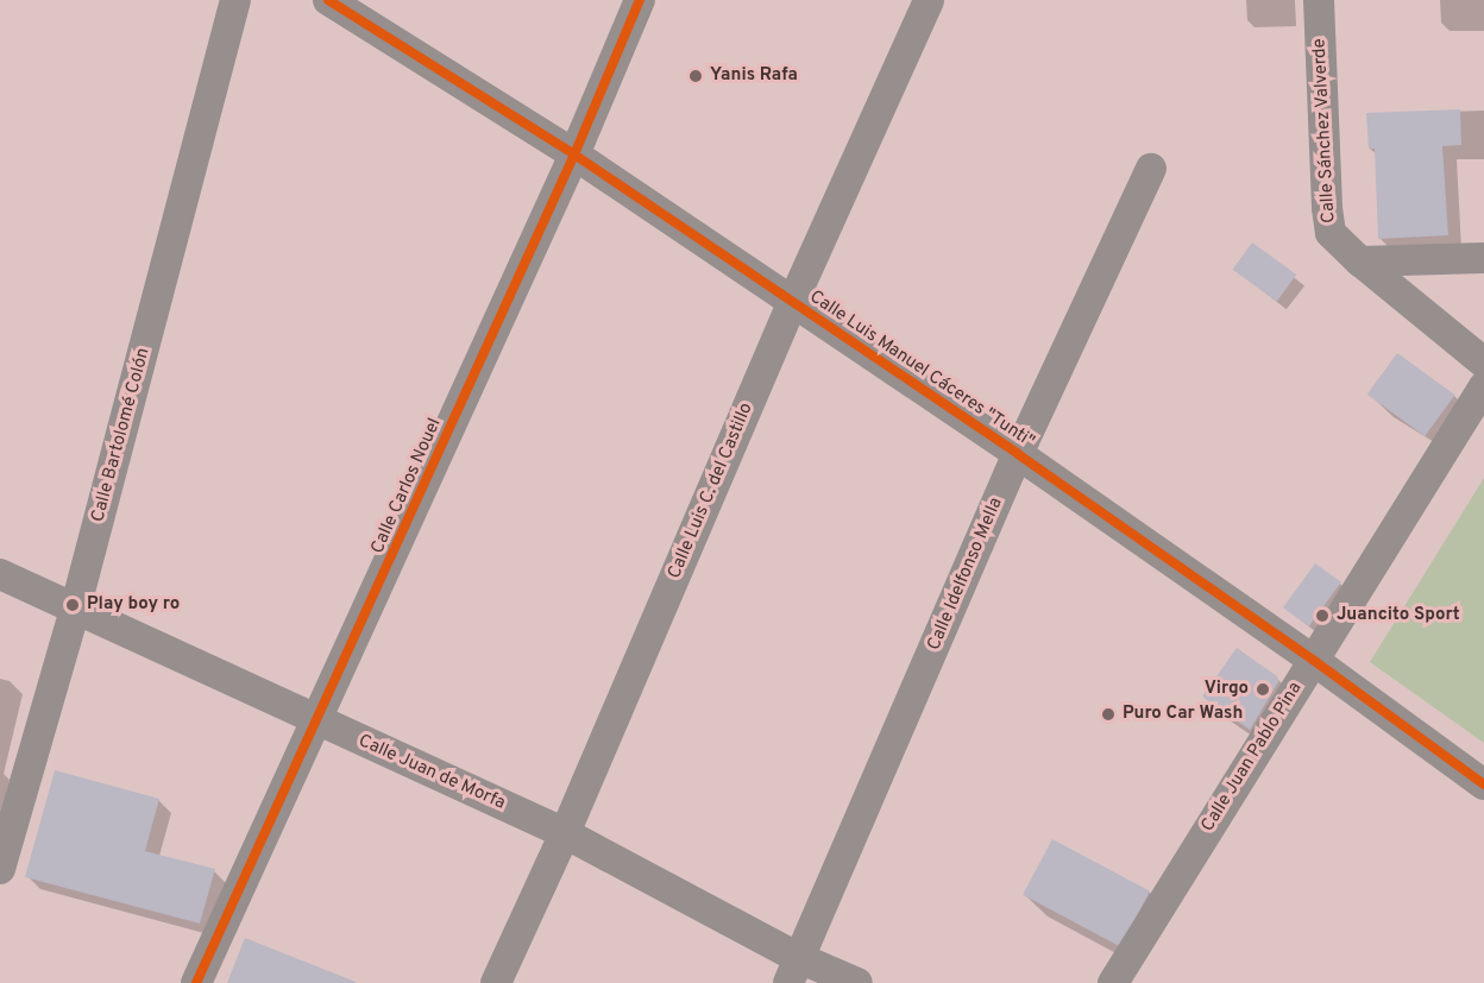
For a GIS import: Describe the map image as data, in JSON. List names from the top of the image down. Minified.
{"streets":{"street":["Calle Sánchez Valverde","Calle Luis Manuel Cáceres \"Tunti\"","Calle Bartolomé Colón","Calle Carlos Nouel","Calle Luis C. del Castillo","Calle Idelfonso Mella","Calle Juan Pablo Pina","Calle Juan de Morfa"]},"crossings":[["Calle Luis Manuel Cáceres \"Tunti\"","Calle Carlos Nouel"],["Calle Luis Manuel Cáceres \"Tunti\"","Calle Luis C. del Castillo"],["Calle Luis Manuel Cáceres \"Tunti\"","Calle Idelfonso Mella"],["Calle Luis Manuel Cáceres \"Tunti\"","Calle Juan Pablo Pina"],["Calle Bartolomé Colón","Calle Juan de Morfa"],["Calle Carlos Nouel","Calle Juan de Morfa"],["Calle Luis C. del Castillo","Calle Juan de Morfa"],["Calle Idelfonso Mella","Calle Juan de Morfa"]],"places":["Yanis Rafa","Play boy ro","Juancito Sport","Virgo","Puro Car Wash"]}
